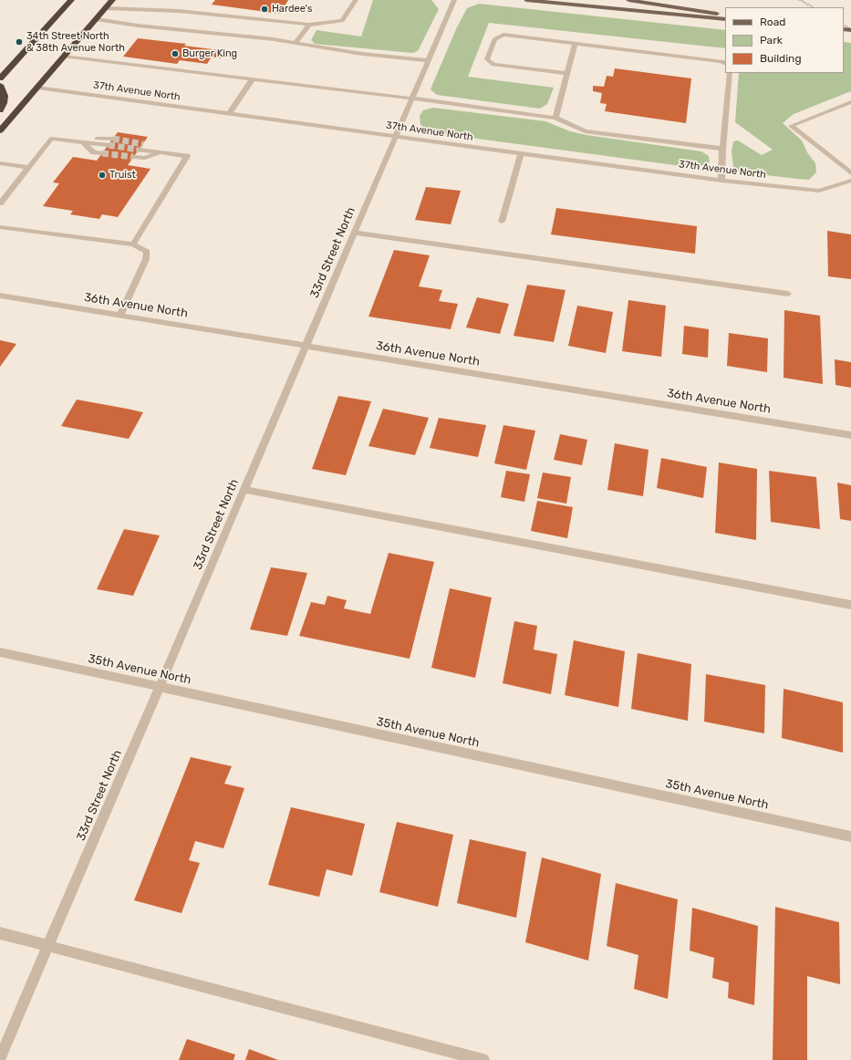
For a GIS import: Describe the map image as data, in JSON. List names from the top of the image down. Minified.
{"streets":{"street":["37th Avenue North","33rd Street North","36th Avenue North","35th Avenue North"]},"crossings":[["37th Avenue North","33rd Street North"],["33rd Street North","36th Avenue North"],["33rd Street North","35th Avenue North"]],"places":["Hardee's","34th Street North & 38th Avenue North","Burger King","Truist"],"legend":["Road","Park","Building"]}
